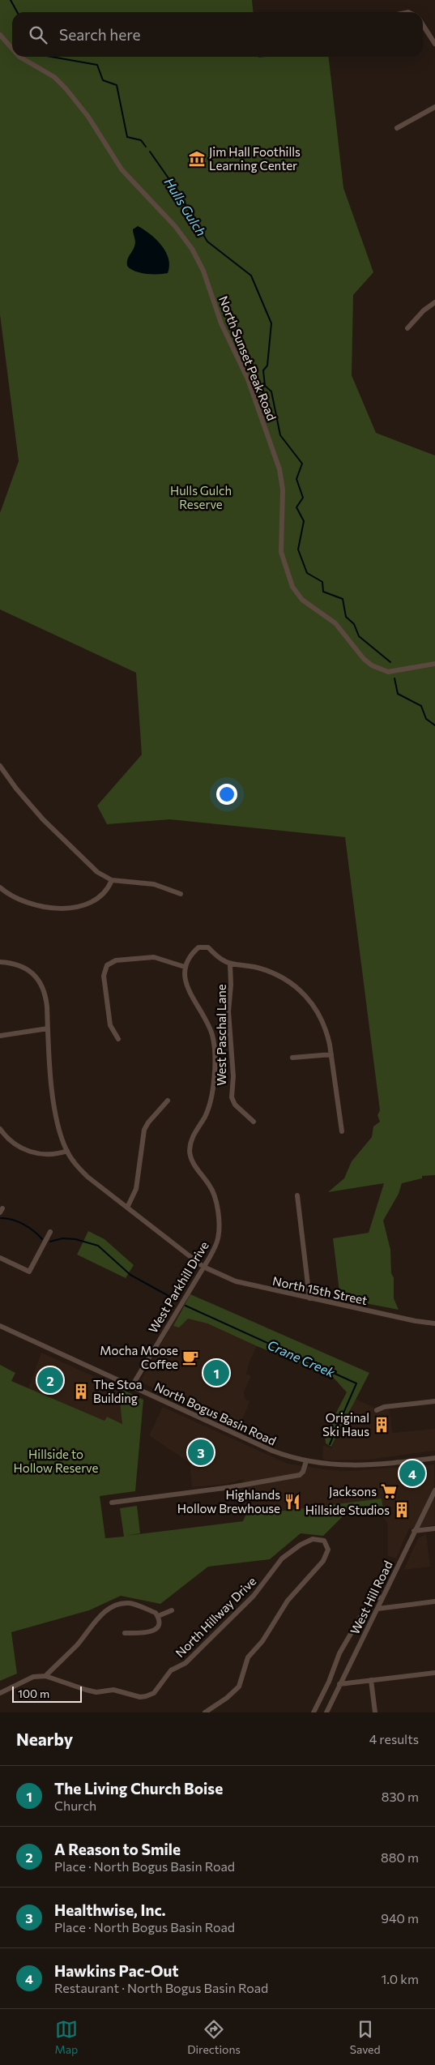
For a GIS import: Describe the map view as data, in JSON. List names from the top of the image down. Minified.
{"streets":{"street":["North Sunset Peak Road","West Paschal Lane","West Parkhill Drive","North 15th Street","North Bogus Basin Road","West Hill Road","North Hillway Drive"]},"crossings":[["West Parkhill Drive","North 15th Street"],["West Parkhill Drive","North Bogus Basin Road"]],"water":["Hulls Gulch","Crane Creek"],"parks":["Hulls Gulch Reserve","Hillside to Hollow Reserve"],"places":{"museum":["Jim Hall Foothills Learning Center"],"cafe":["Mocha Moose Coffee"],"building":["The Stoa Building","Original Ski Haus","Hillside Studios"],"supermarket":["Jacksons"],"restaurant":["Highlands Hollow Brewhouse"]},"scale_bar":"100 m","page":{"search":"Search here","pins":["1","2","3","4"],"scale":"100 m","heading":["Nearby","4 results"],"list":[{"mark":"1","name":"The Living Church Boise","note":"Church","value":"830 m"},{"mark":"2","name":"A Reason to Smile","note":"Place · North Bogus Basin Road","value":"880 m"},{"mark":"3","name":"Healthwise, Inc.","note":"Place · North Bogus Basin Road","value":"940 m"},{"mark":"4","name":"Hawkins Pac-Out","note":"Restaurant · North Bogus Basin Road","value":"1.0 km"}],"nav":["Map","Directions","Saved"]}}
